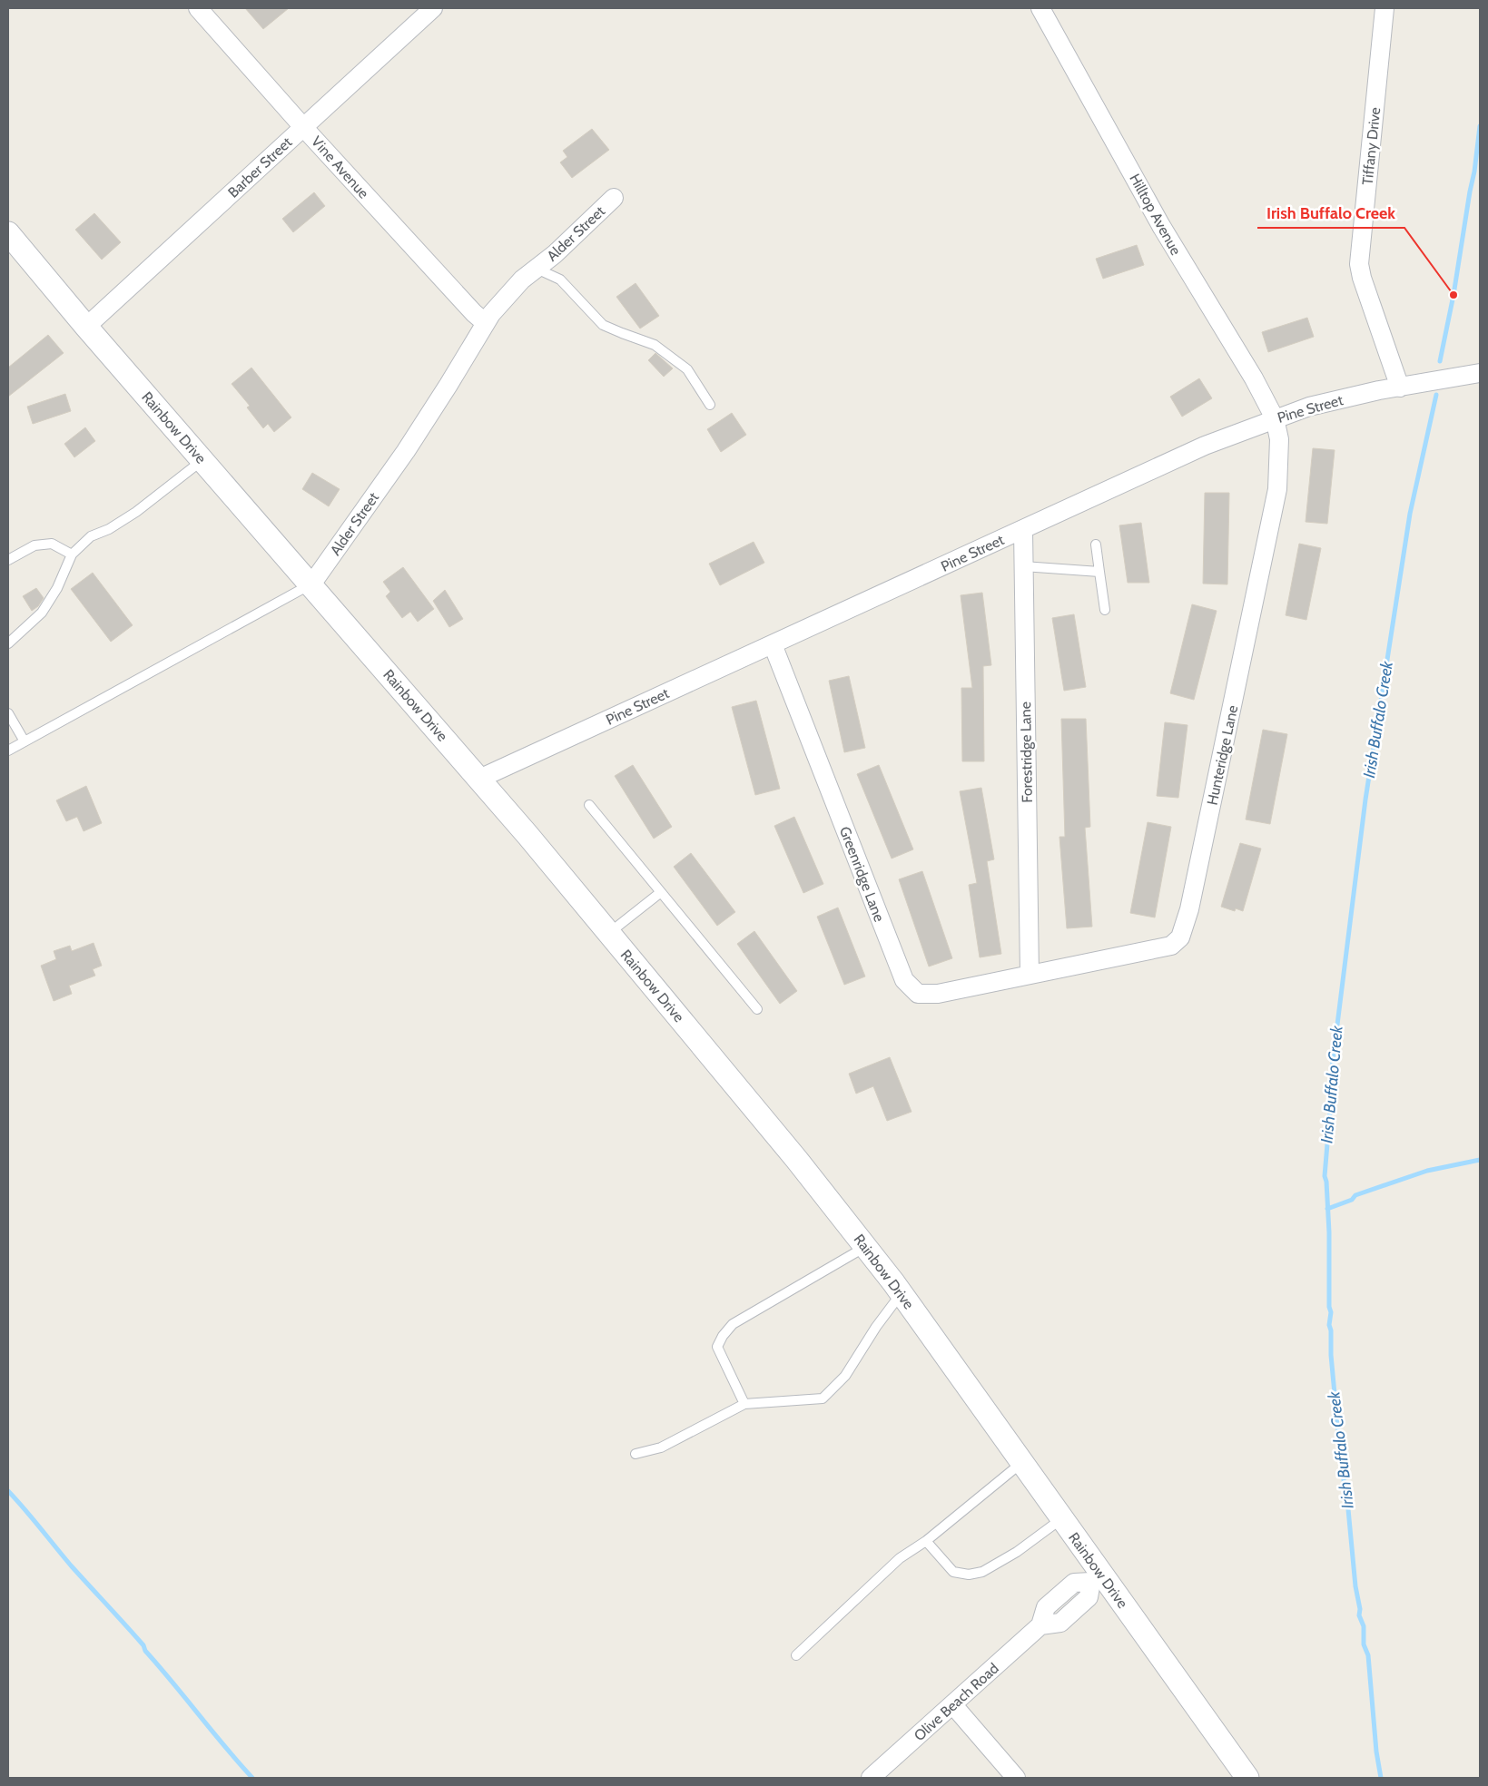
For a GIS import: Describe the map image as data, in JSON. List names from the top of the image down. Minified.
{"streets":{"street":["Tiffany Drive","Barber Street","Vine Avenue","Hilltop Avenue","Alder Street","Pine Street","Rainbow Drive","Forestridge Lane","Hunteridge Lane","Greenridge Lane","Olive Beach Road"]},"crossings":[["Tiffany Drive","Pine Street"],["Barber Street","Vine Avenue"],["Barber Street","Rainbow Drive"],["Vine Avenue","Alder Street"],["Hilltop Avenue","Pine Street"],["Hilltop Avenue","Hunteridge Lane"],["Alder Street","Rainbow Drive"],["Pine Street","Rainbow Drive"],["Pine Street","Forestridge Lane"],["Pine Street","Hunteridge Lane"],["Pine Street","Greenridge Lane"],["Rainbow Drive","Olive Beach Road"],["Forestridge Lane","Hunteridge Lane"],["Forestridge Lane","Greenridge Lane"],["Hunteridge Lane","Greenridge Lane"]],"water":["Irish Buffalo Creek"],"places":["Irish Buffalo Creek"]}
